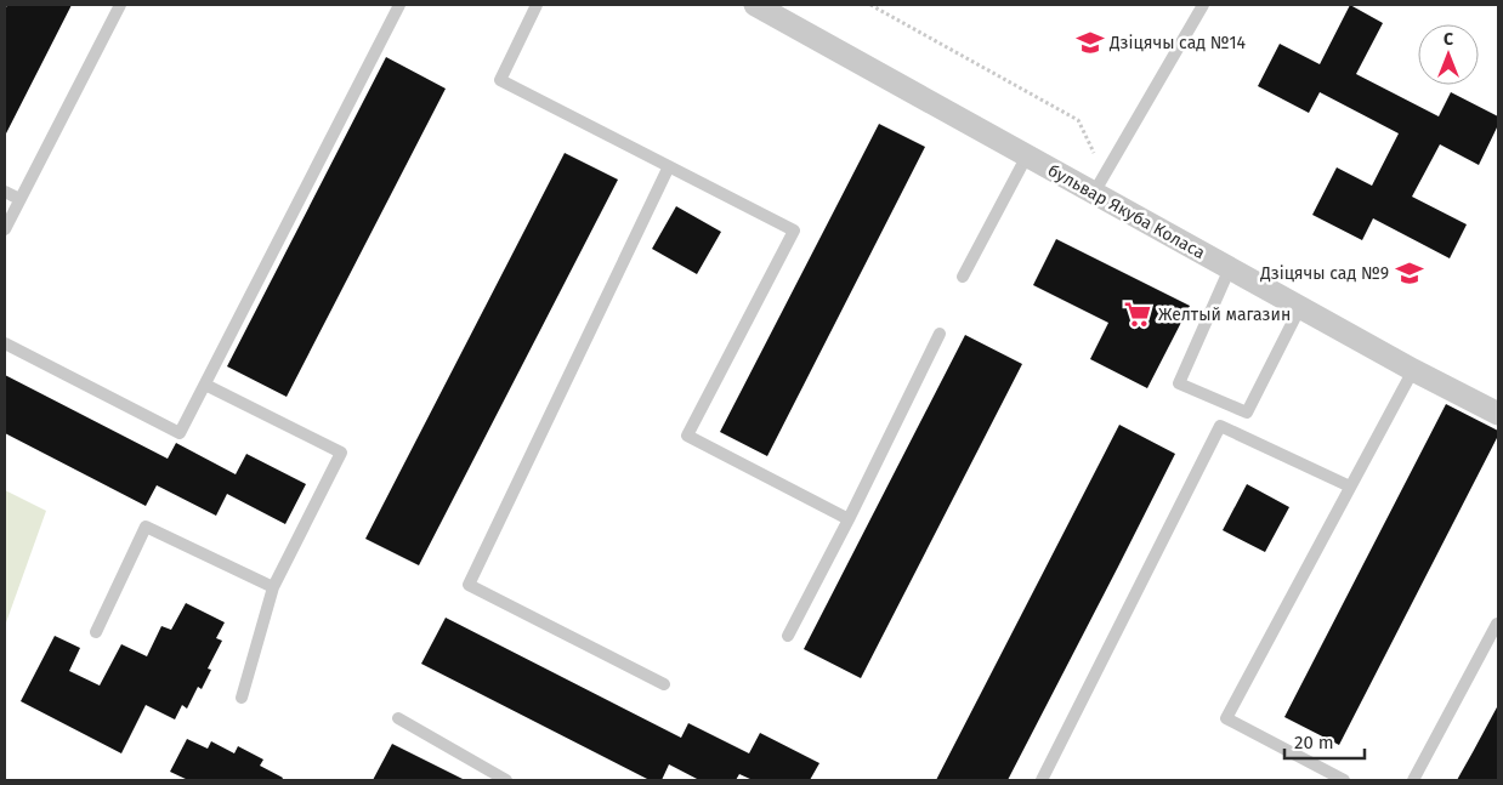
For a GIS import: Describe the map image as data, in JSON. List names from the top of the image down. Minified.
{"streets":{"street":["бульвар Якуба Коласа"]},"places":{"school or university":["Дзіцячы сад №14","Дзіцячы сад №9"],"supermarket":["Желтый магазин"]},"scale_bar":"20 m","north":"top"}
